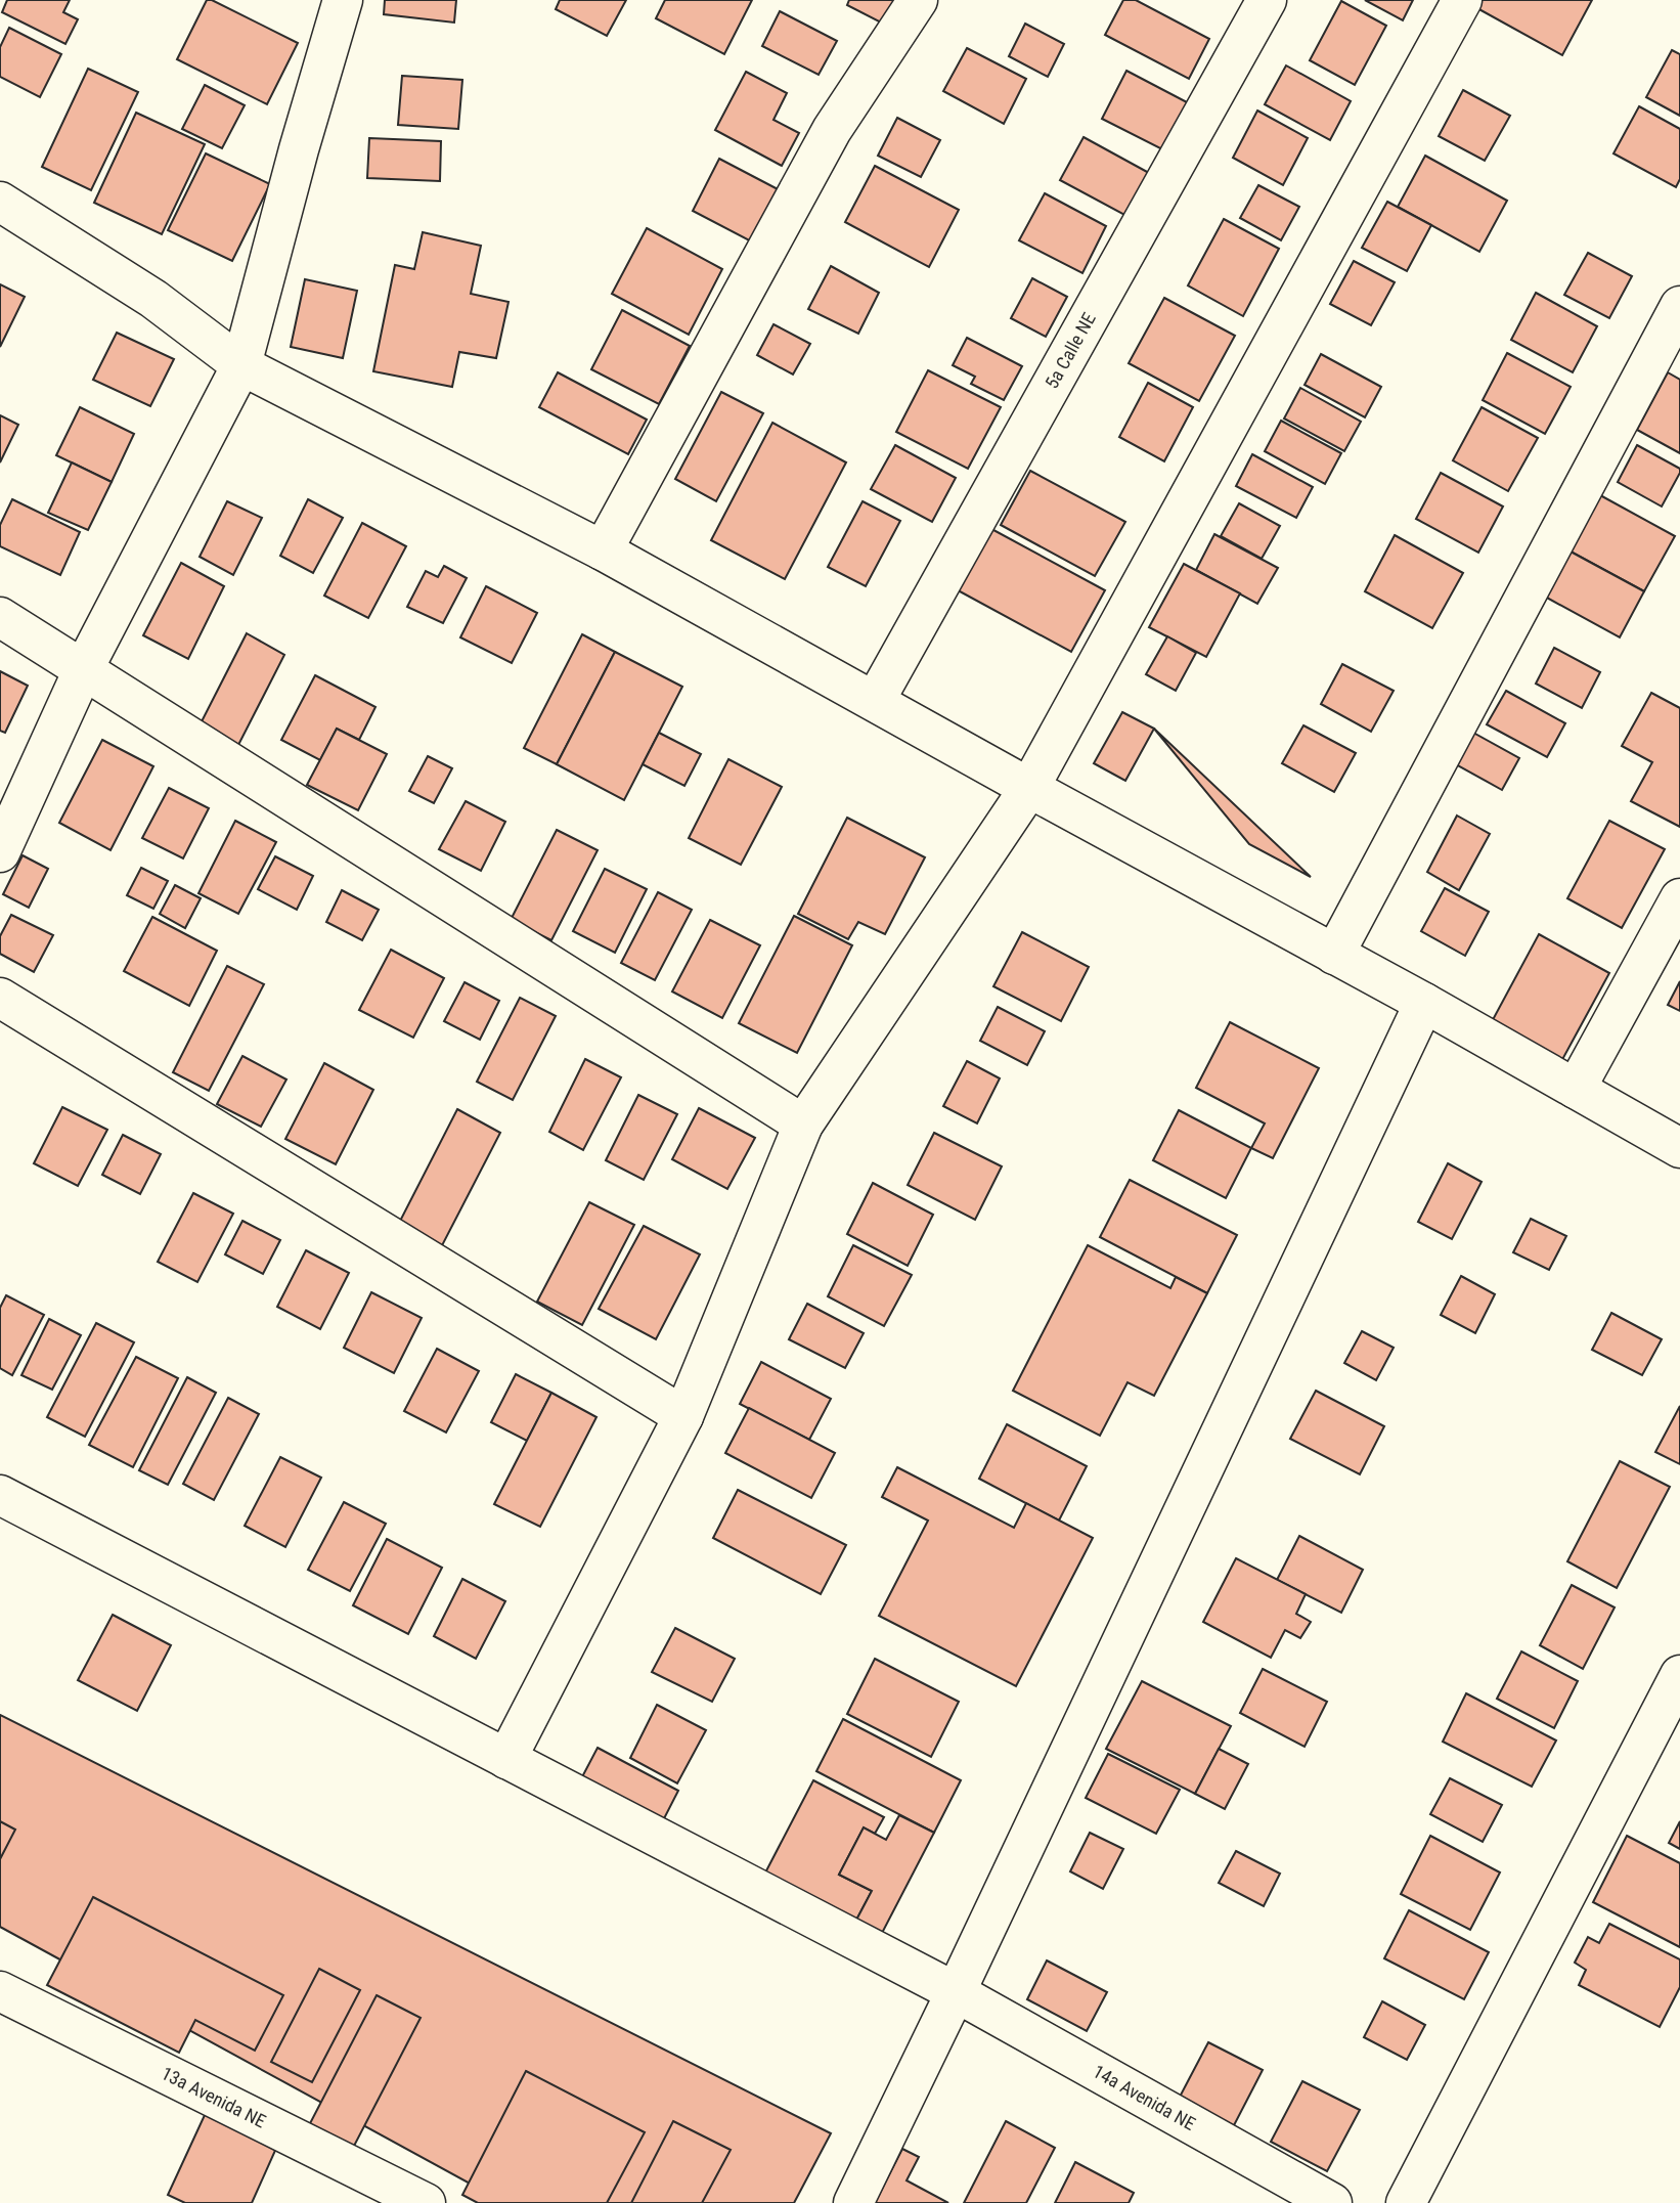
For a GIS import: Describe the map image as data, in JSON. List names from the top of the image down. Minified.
{"streets":{"street":["5a Calle NE","13a Avenida NE","14a Avenida NE"]}}
